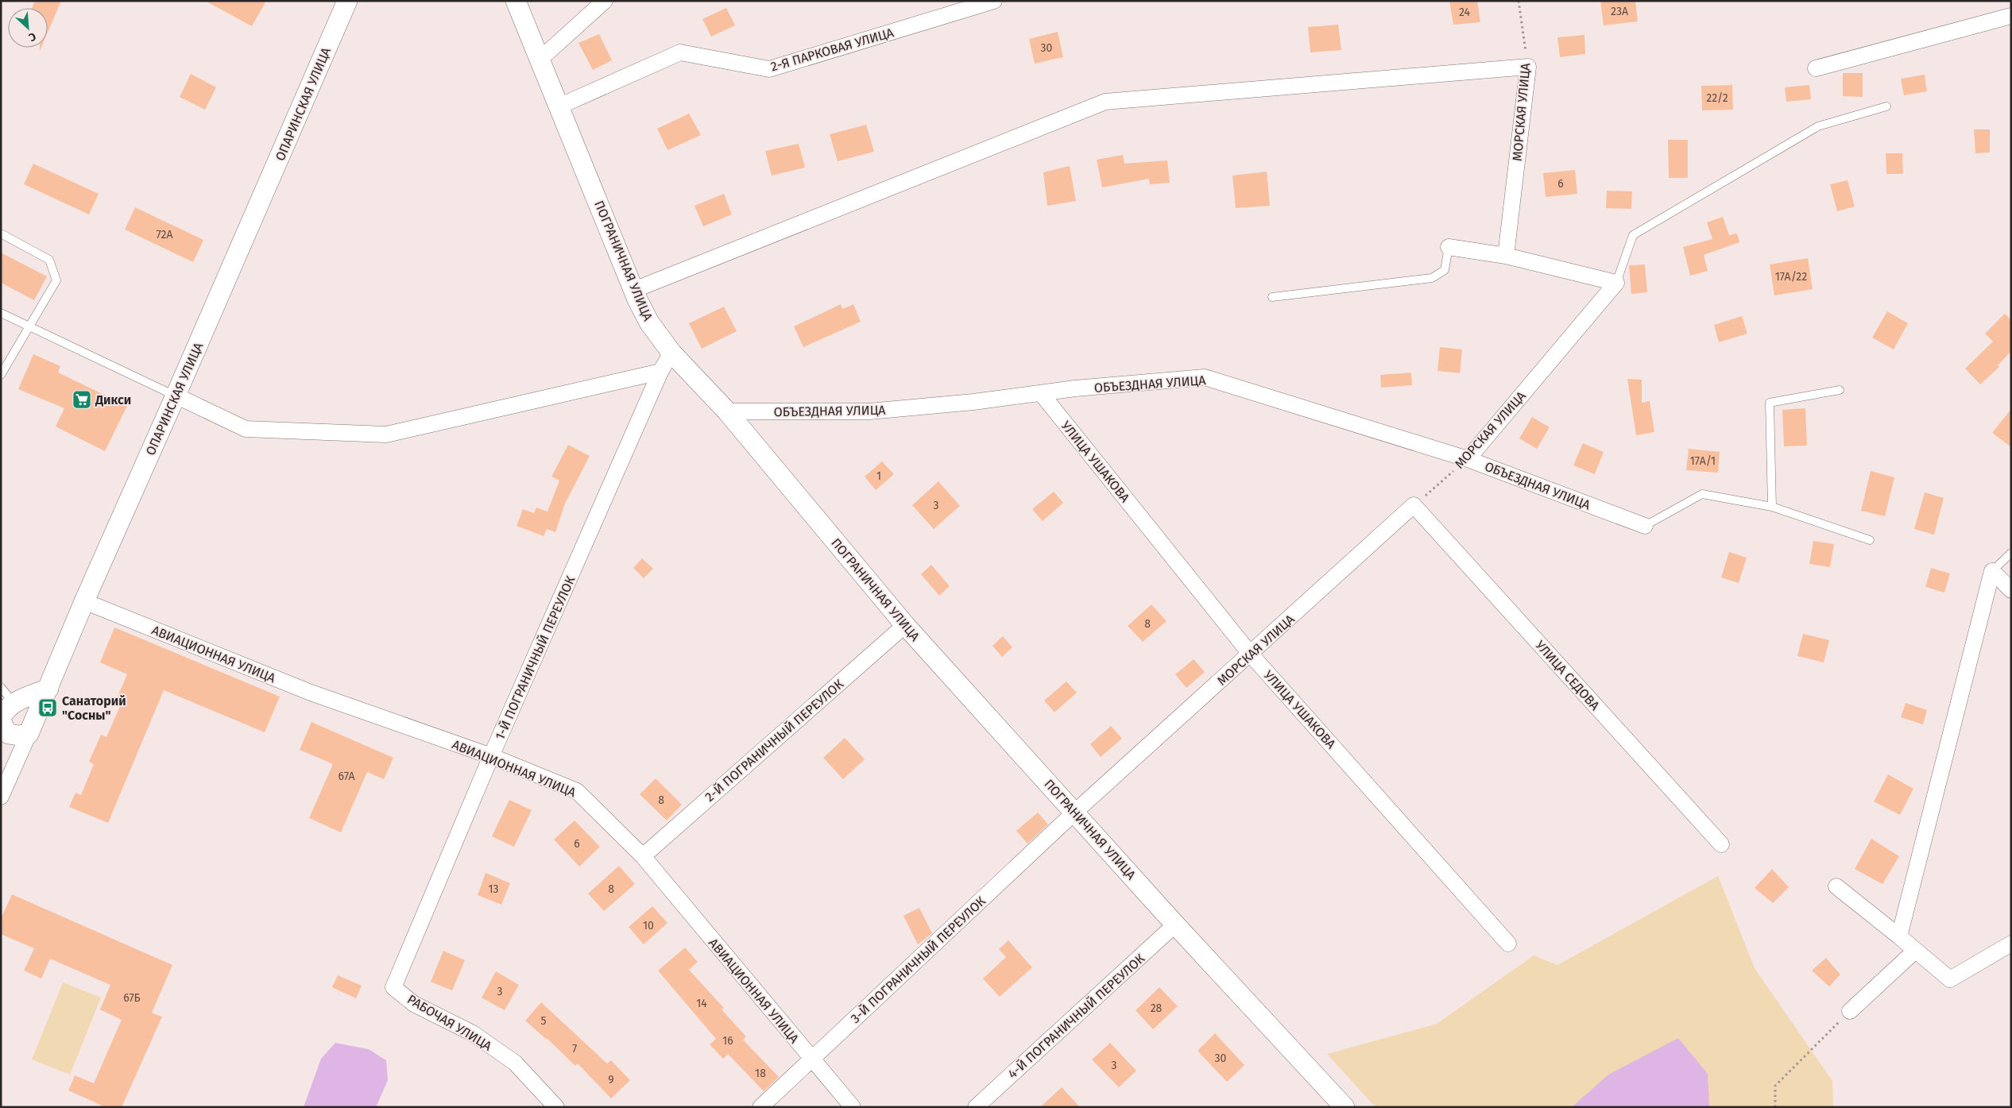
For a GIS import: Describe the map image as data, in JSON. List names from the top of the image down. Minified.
{"streets":{"street":["2-Я ПАРКОВАЯ УЛИЦА","ОПАРИНСКАЯ УЛИЦА","МОРСКАЯ УЛИЦА","ПОГРАНИЧНАЯ УЛИЦА","ОБЪЕЗДНАЯ УЛИЦА","УЛИЦА УШАКОВА","АВИАЦИОННАЯ УЛИЦА","1-Й ПОГРАНИЧНЫЙ ПЕРЕУЛОК","УЛИЦА СЕДОВА","2-Й ПОГРАНИЧНЫЙ ПЕРЕУЛОК","3-Й ПОГРАНИЧНЫЙ ПЕРЕУЛОК","4-Й ПОГРАНИЧНЫЙ ПЕРЕУЛОК","РАБОЧАЯ УЛИЦА"]},"crossings":[["2-Я ПАРКОВАЯ УЛИЦА","ПОГРАНИЧНАЯ УЛИЦА"],["ОПАРИНСКАЯ УЛИЦА","АВИАЦИОННАЯ УЛИЦА"],["МОРСКАЯ УЛИЦА","ПОГРАНИЧНАЯ УЛИЦА"],["МОРСКАЯ УЛИЦА","ОБЪЕЗДНАЯ УЛИЦА"],["МОРСКАЯ УЛИЦА","УЛИЦА УШАКОВА"],["МОРСКАЯ УЛИЦА","УЛИЦА СЕДОВА"],["МОРСКАЯ УЛИЦА","3-Й ПОГРАНИЧНЫЙ ПЕРЕУЛОК"],["ПОГРАНИЧНАЯ УЛИЦА","ОБЪЕЗДНАЯ УЛИЦА"],["ПОГРАНИЧНАЯ УЛИЦА","1-Й ПОГРАНИЧНЫЙ ПЕРЕУЛОК"],["ПОГРАНИЧНАЯ УЛИЦА","2-Й ПОГРАНИЧНЫЙ ПЕРЕУЛОК"],["ПОГРАНИЧНАЯ УЛИЦА","3-Й ПОГРАНИЧНЫЙ ПЕРЕУЛОК"],["ПОГРАНИЧНАЯ УЛИЦА","4-Й ПОГРАНИЧНЫЙ ПЕРЕУЛОК"],["ОБЪЕЗДНАЯ УЛИЦА","УЛИЦА УШАКОВА"],["АВИАЦИОННАЯ УЛИЦА","1-Й ПОГРАНИЧНЫЙ ПЕРЕУЛОК"],["АВИАЦИОННАЯ УЛИЦА","2-Й ПОГРАНИЧНЫЙ ПЕРЕУЛОК"],["АВИАЦИОННАЯ УЛИЦА","3-Й ПОГРАНИЧНЫЙ ПЕРЕУЛОК"],["1-Й ПОГРАНИЧНЫЙ ПЕРЕУЛОК","РАБОЧАЯ УЛИЦА"]],"places":{"supermarket":["Дикси"],"bus stop":["Санаторий \"Сосны\""]},"house_numbers":["23А","24","30","22/2","6","72А","17А/22","17А/1","1","3","8","67А","8","6","13","8","10","3","67Б","14","28","5","16","7","30","3","18","9"],"north":"bottom right"}
